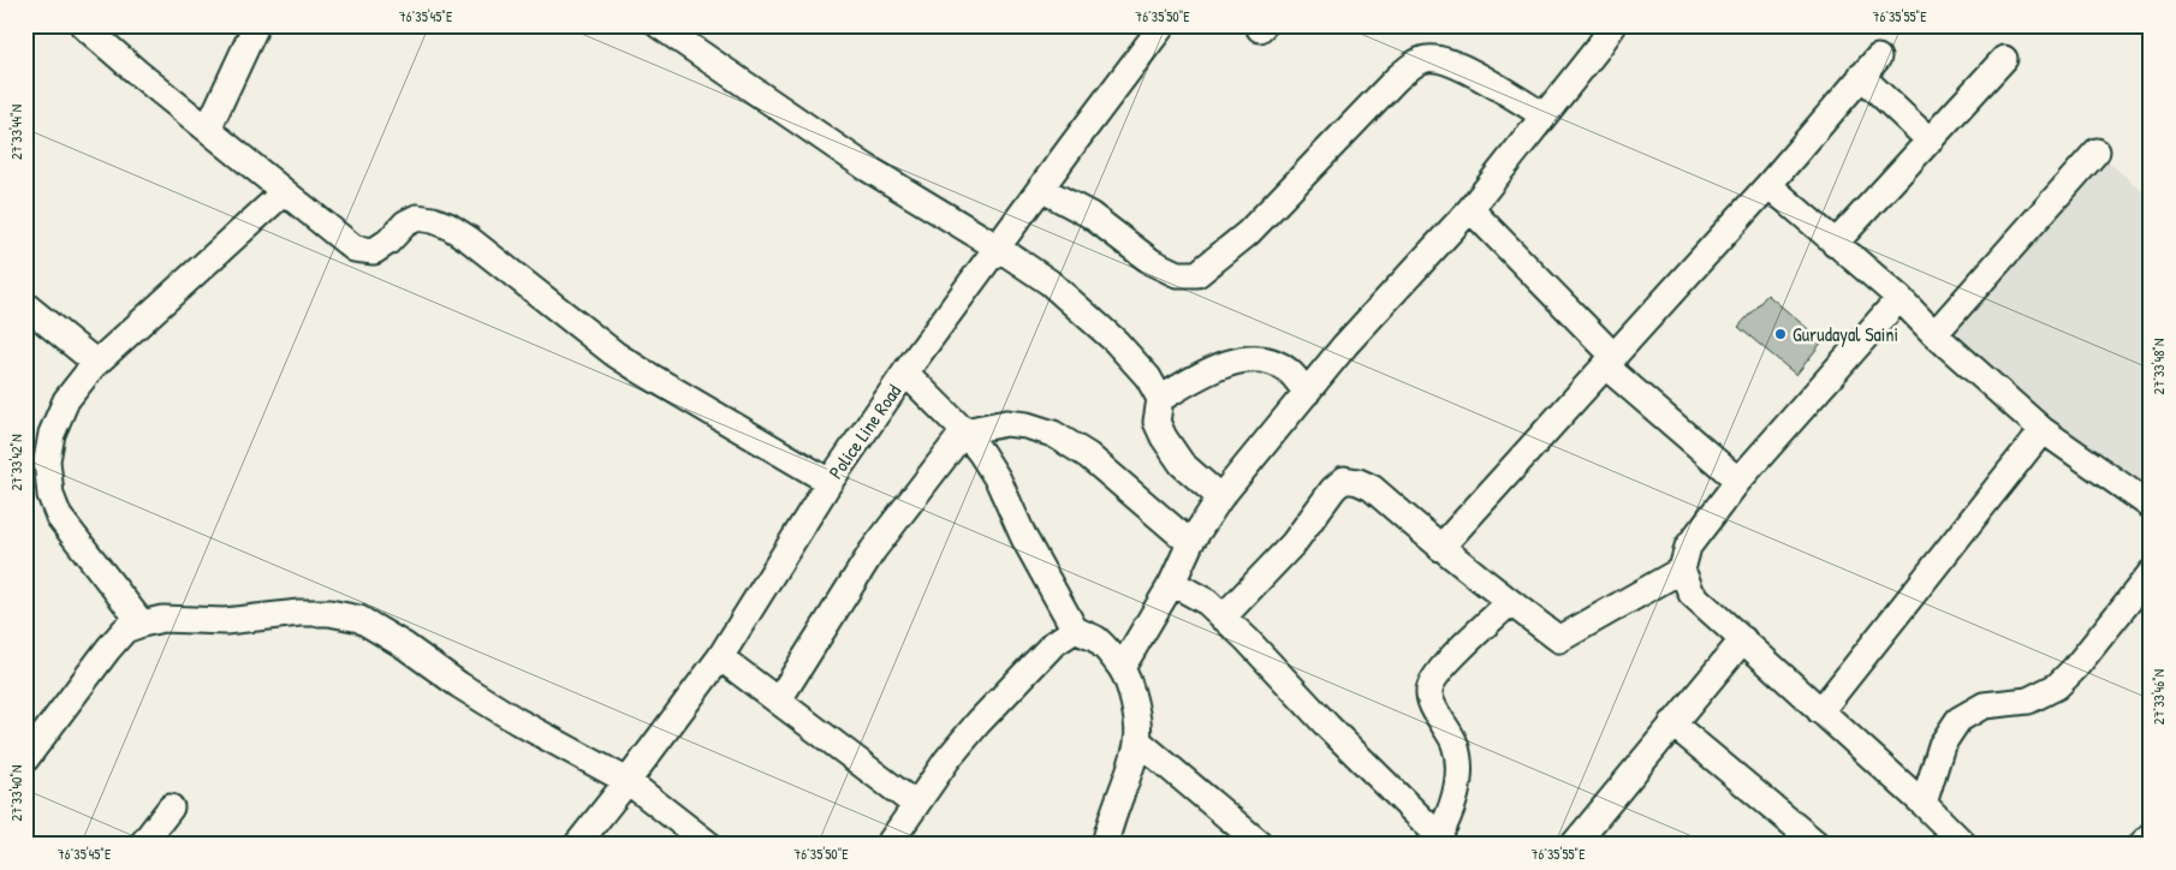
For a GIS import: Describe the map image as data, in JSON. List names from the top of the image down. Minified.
{"streets":{"street":["Police Line Road"]},"places":["Gurudayal Saini"],"coordinates":["76°35'45\"E","76°35'50\"E","76°35'55\"E","27°33'44\"N","27°33'48\"N","27°33'42\"N","27°33'46\"N","27°33'40\"N"]}
